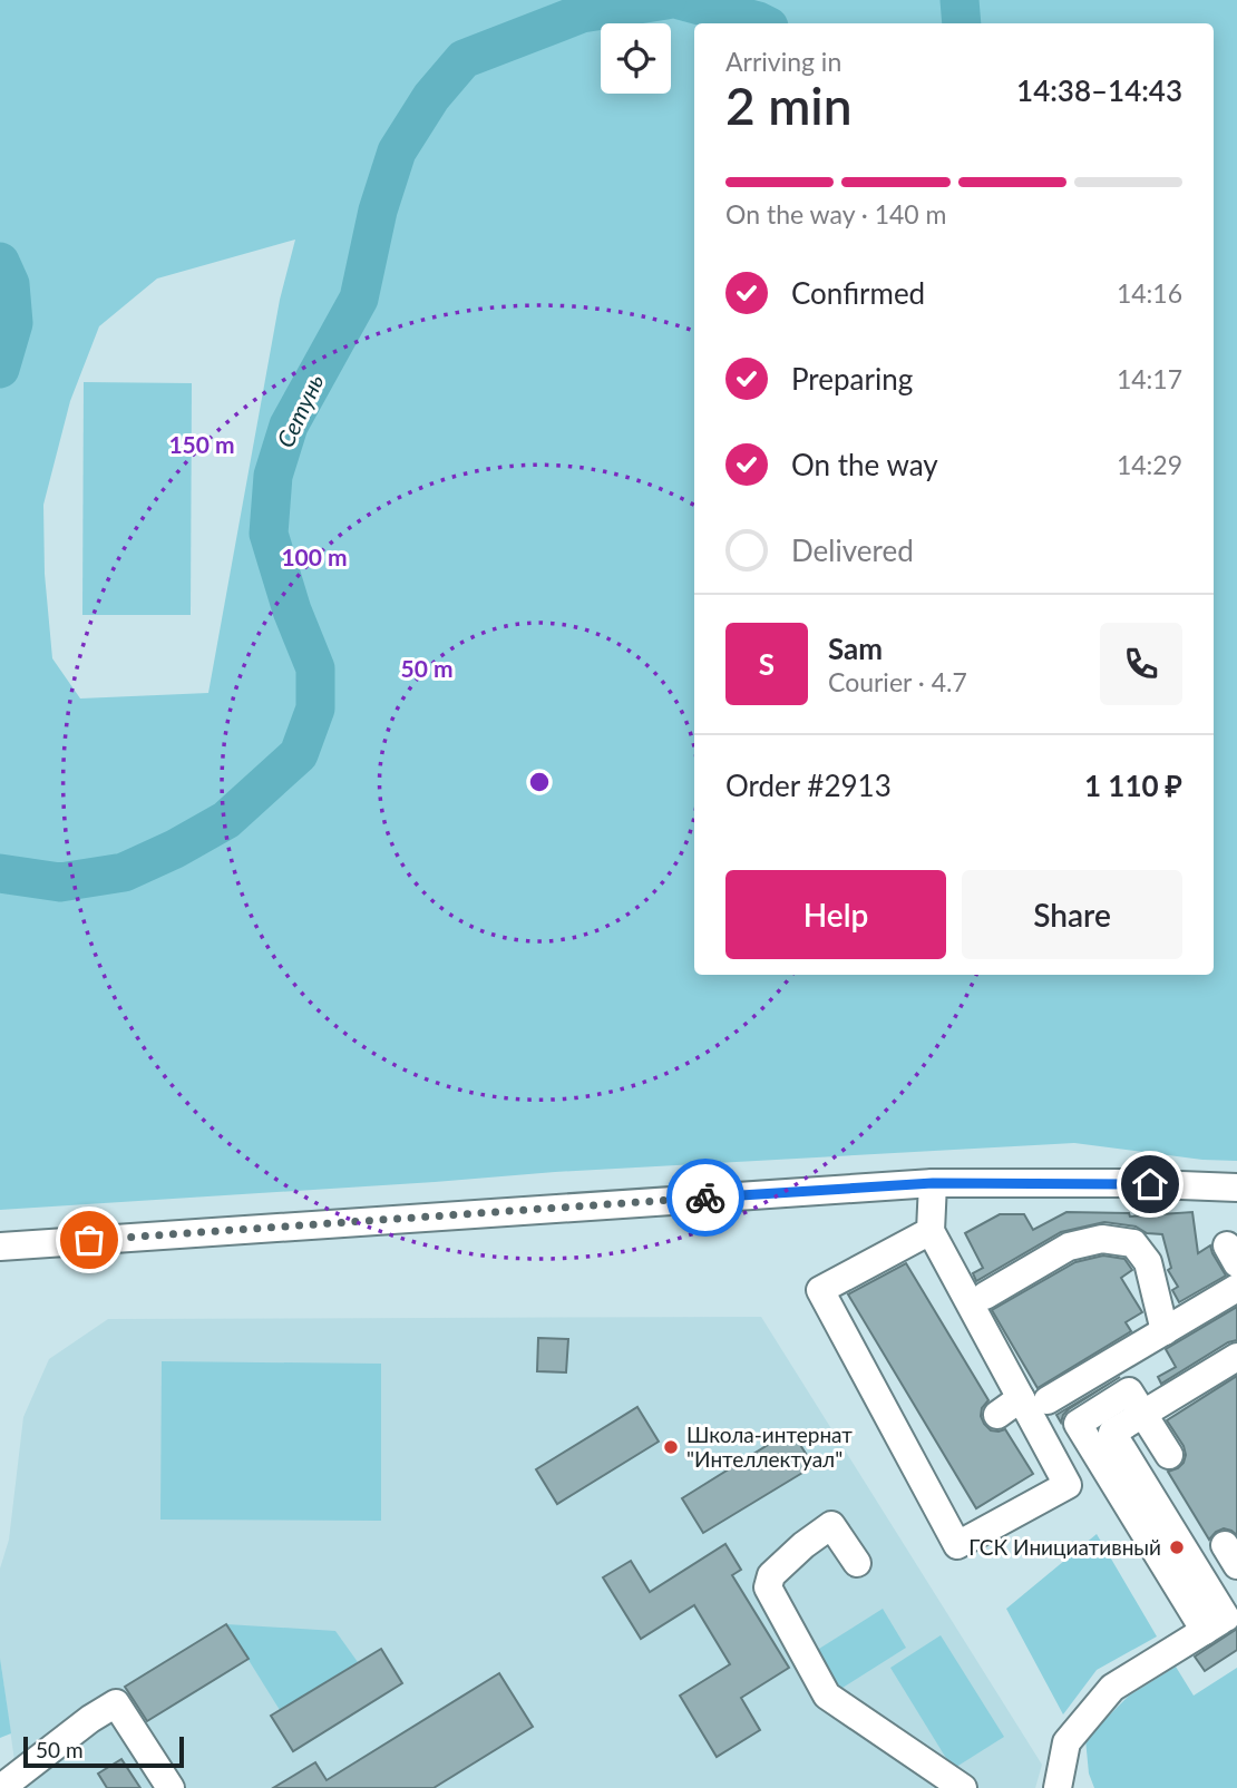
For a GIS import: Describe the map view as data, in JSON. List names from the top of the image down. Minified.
{"water":["Сетунь"],"places":["Школа-интернат \"Интеллектуал\"","ГСК Инициативный"],"scale_bar":"50 m","page":{"heading":["2 min","Arriving in","14:38–14:43"],"panel":["Sam","Courier · 4.7","Order #2913","1 110 ₽"],"bar":"On the way · 140 m","list":[["Confirmed","14:16"],["Preparing","14:17"],["On the way","14:29"],"Delivered"],"round":"S","buttons":["Help","Share"],"scale":"50 m"},"rings":["150 m","100 m","50 m"]}
